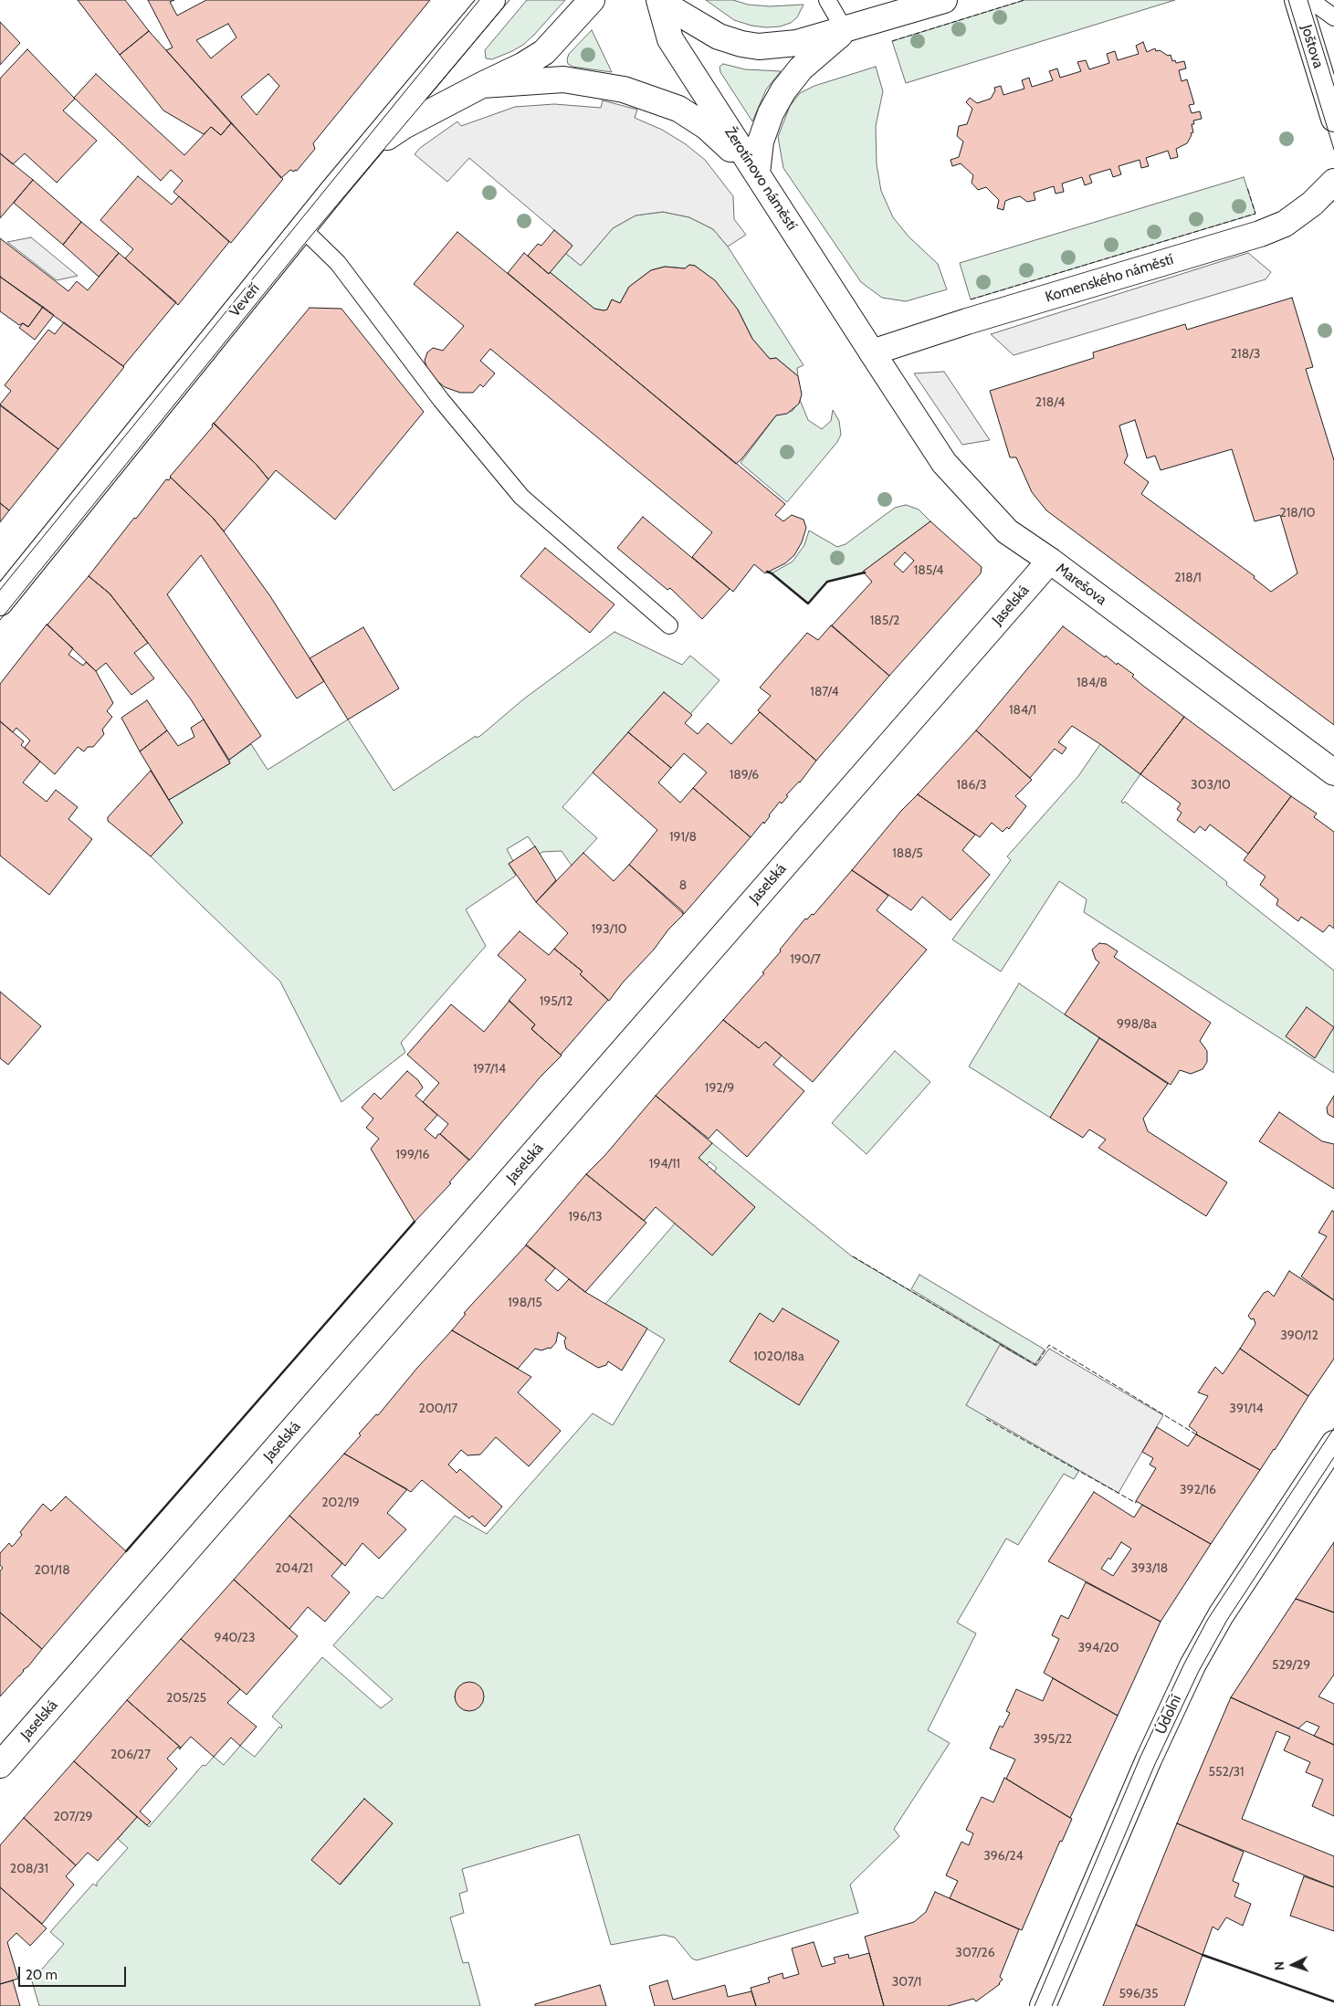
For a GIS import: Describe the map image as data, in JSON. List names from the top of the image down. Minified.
{"streets":{"street":["Joštova","Žerotínovo náměstí","Komenského náměstí","Veveří","Marešova","Jaselská","Údolní"]},"crossings":[["Žerotínovo náměstí","Komenského náměstí"],["Žerotínovo náměstí","Marešova"],["Komenského náměstí","Marešova"],["Marešova","Jaselská"]],"house_numbers":["218/3","218/4","218/10","185/4","218/1","185/2","184/8","187/4","184/1","189/6","186/3","303/10","191/8","188/5","8","193/10","190/7","195/12","998/8a","197/14","192/9","199/16","194/11","196/13","198/15","390/12","1020/18a","200/17","391/14","392/16","202/19","204/21","393/18","201/18","940/23","394/20","529/29","205/25","395/22","206/27","552/31","207/29","396/24","208/31","307/26","307/1","596/35"],"scale_bar":"20 m","north":"left"}
